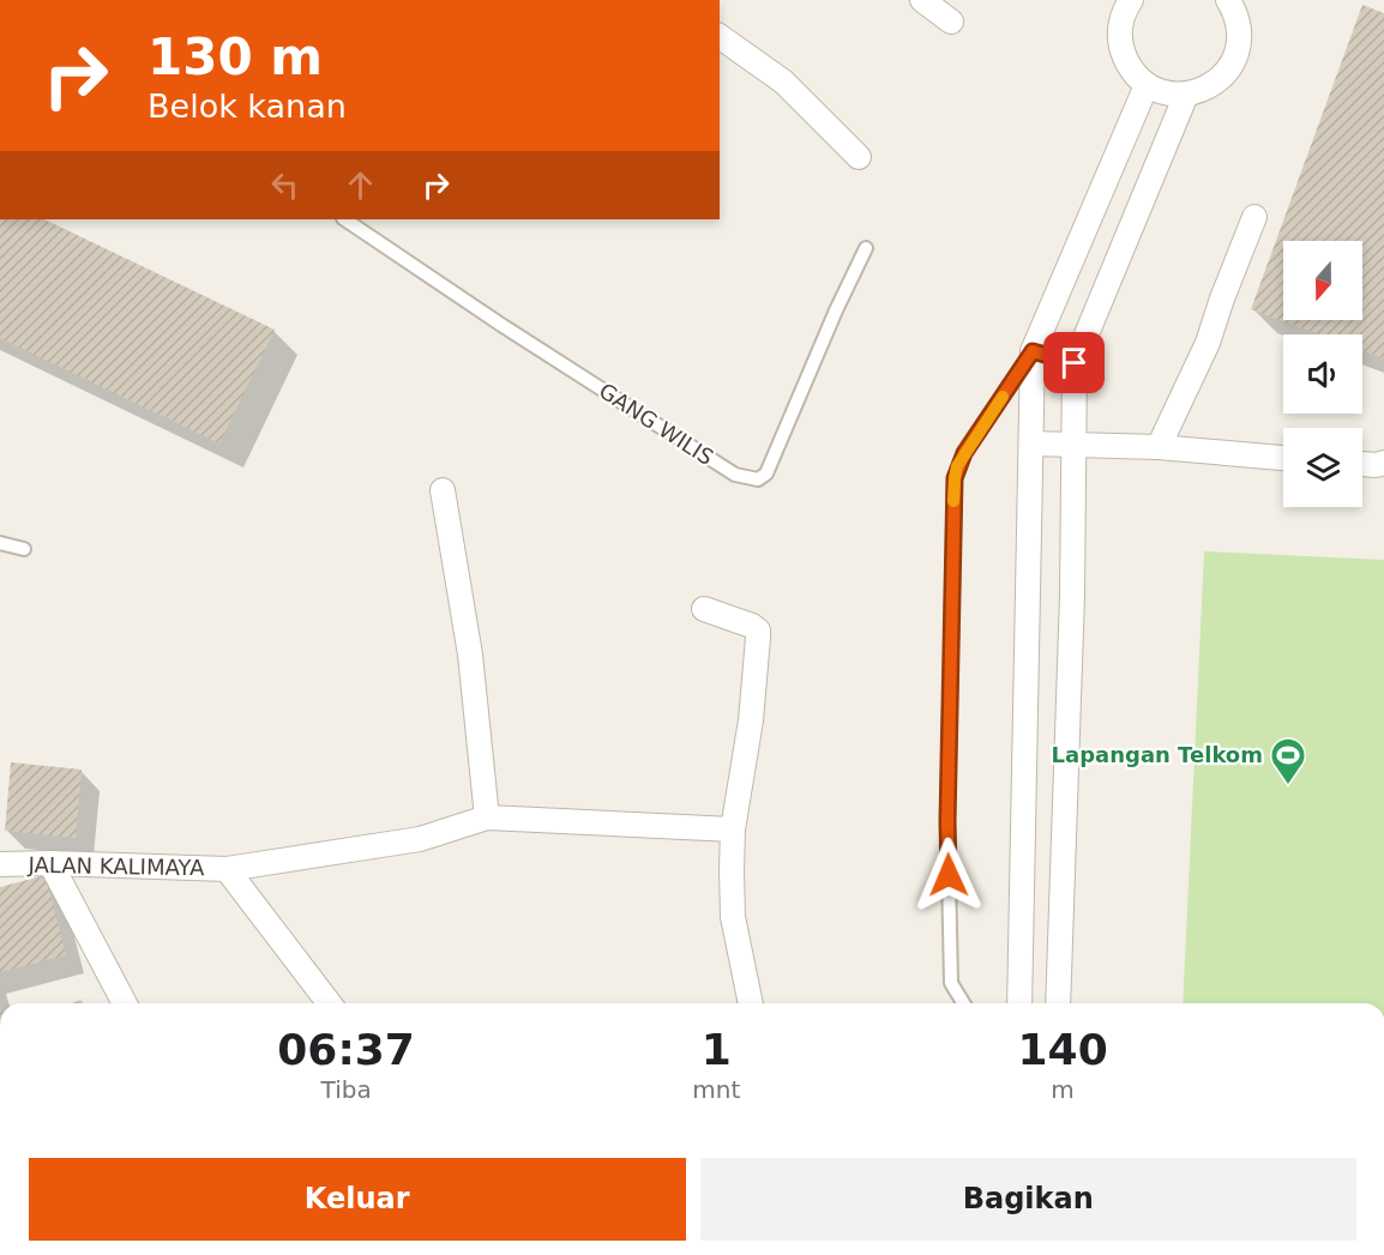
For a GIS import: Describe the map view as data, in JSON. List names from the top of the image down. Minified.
{"streets":{"street":["JALAN KALIMAYA"],"lane":["GANG WILIS"]},"places":{"sports":["Lapangan Telkom"]},"north":"bottom","page":{"turn":["130 m","Belok kanan"],"eta":["06:37","Tiba","1","mnt","140","m"],"buttons":["Keluar","Bagikan"]}}
